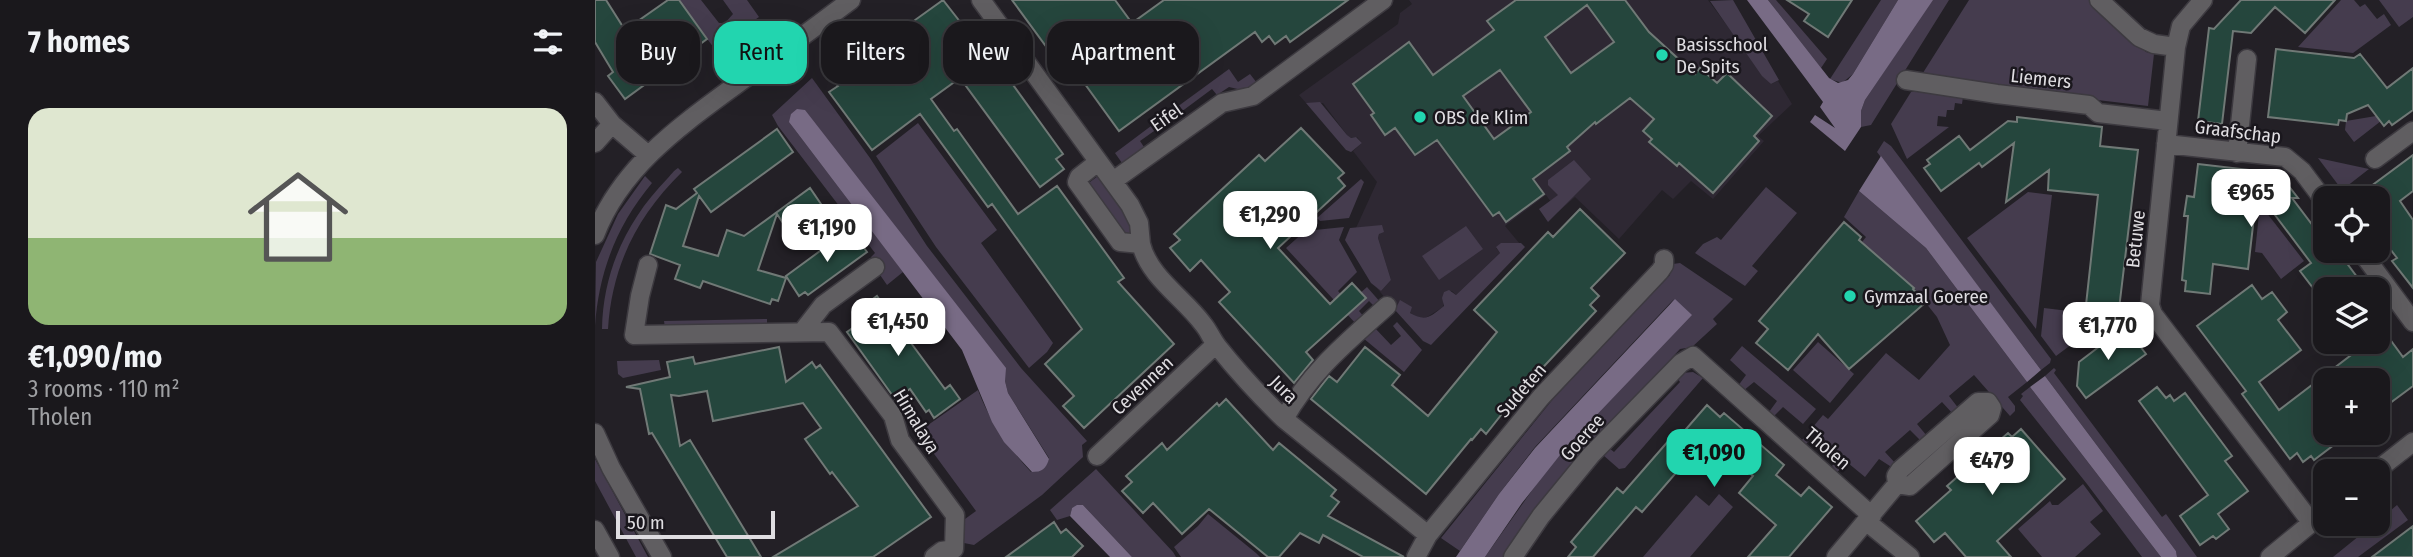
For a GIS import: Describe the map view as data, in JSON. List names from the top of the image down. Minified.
{"streets":{"street":["Liemers","Eifel","Graafschap","Betuwe","Cevennen","Jura","Sudeten","Himalaya","Goeree","Tholen"]},"crossings":[["Liemers","Betuwe"],["Eifel","Jura"],["Graafschap","Betuwe"],["Cevennen","Jura"],["Jura","Sudeten"],["Goeree","Tholen"]],"places":["Basisschool De Spits","OBS de Klim","Gymzaal Goeree"],"scale_bar":"50 m","page":{"heading":"7 homes","chip":["Buy","Rent","Filters","New","Apartment"],"list":[{"name":"€1,090/mo","note":"3 rooms · 110 m² · Tholen"}],"price":["€965","€1,290","€1,190","€1,450","€1,770","€1,090","€479"],"map_buttons":["+","−"],"scale":"50 m"}}
